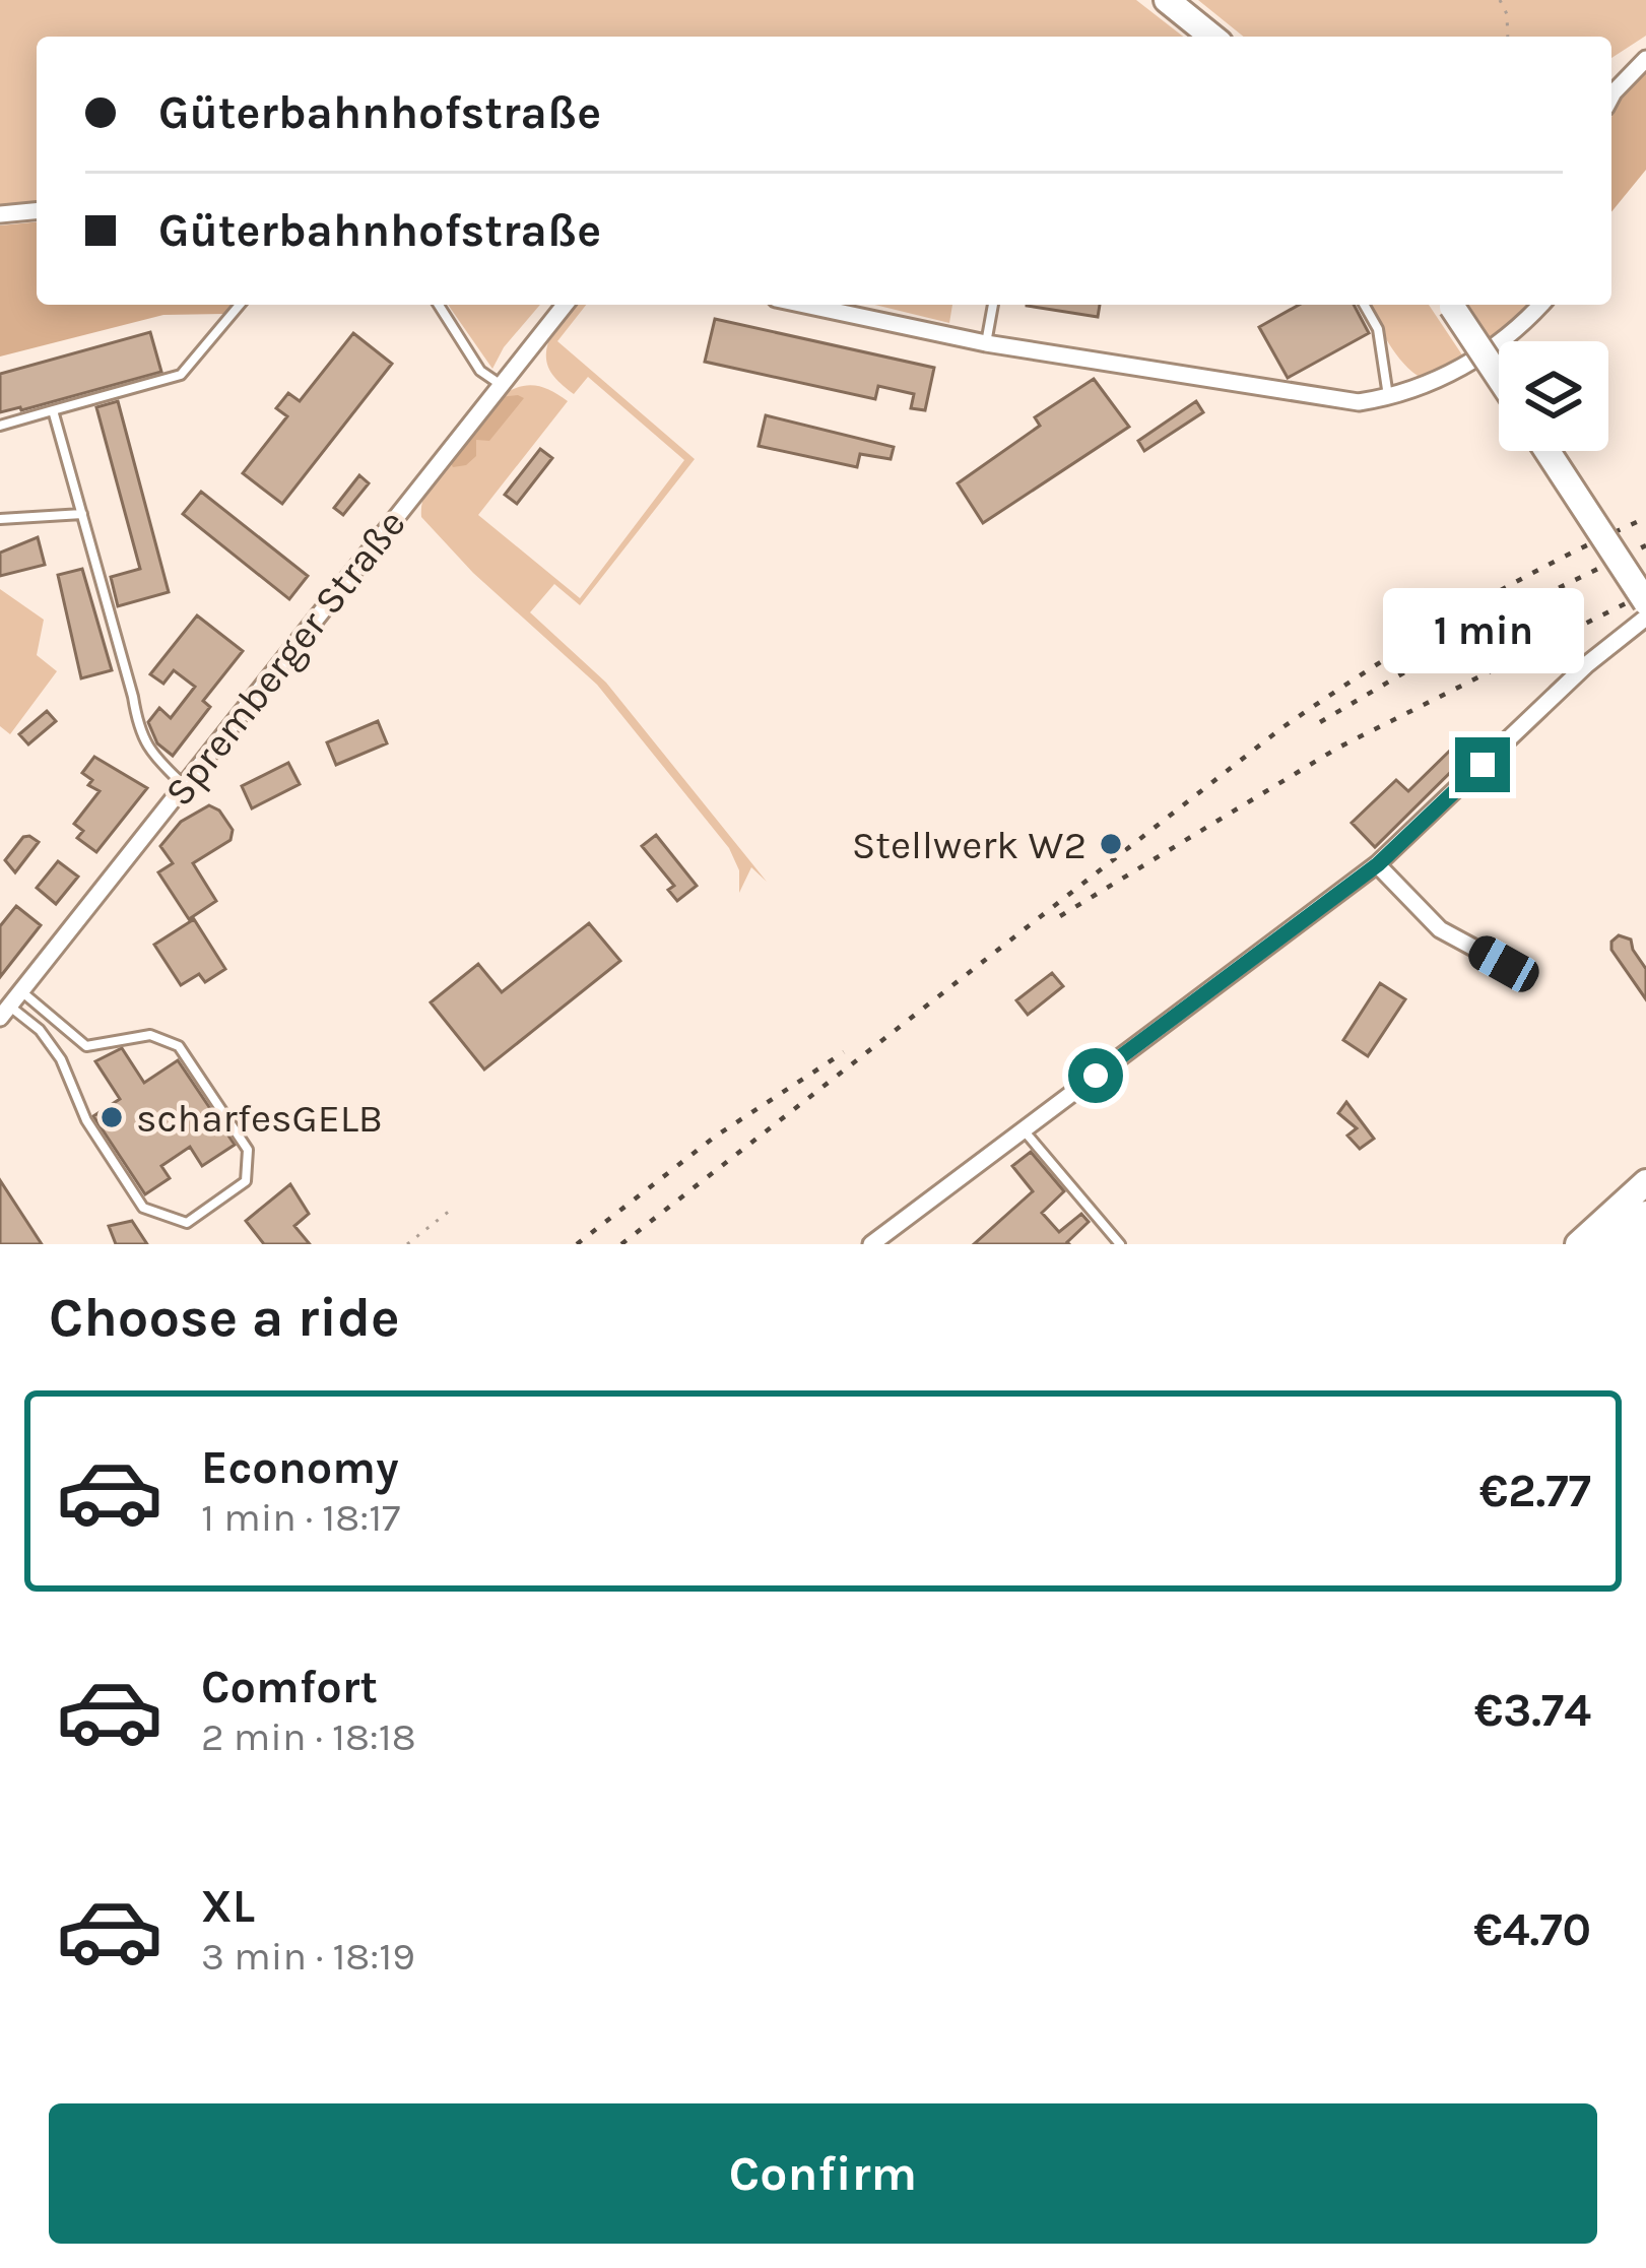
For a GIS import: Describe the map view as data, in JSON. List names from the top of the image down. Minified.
{"streets":{"street":["Spremberger Straße"]},"places":["Stellwerk W2","scharfesGELB"],"page":{"banner":["Güterbahnhofstraße","Güterbahnhofstraße"],"bubble":"1 min","heading":"Choose a ride","list":[{"name":"Economy","note":"1 min · 18:17","value":"€2.77"},{"name":"Comfort","note":"2 min · 18:18","value":"€3.74"},{"name":"XL","note":"3 min · 18:19","value":"€4.70"}],"buttons":"Confirm"}}
